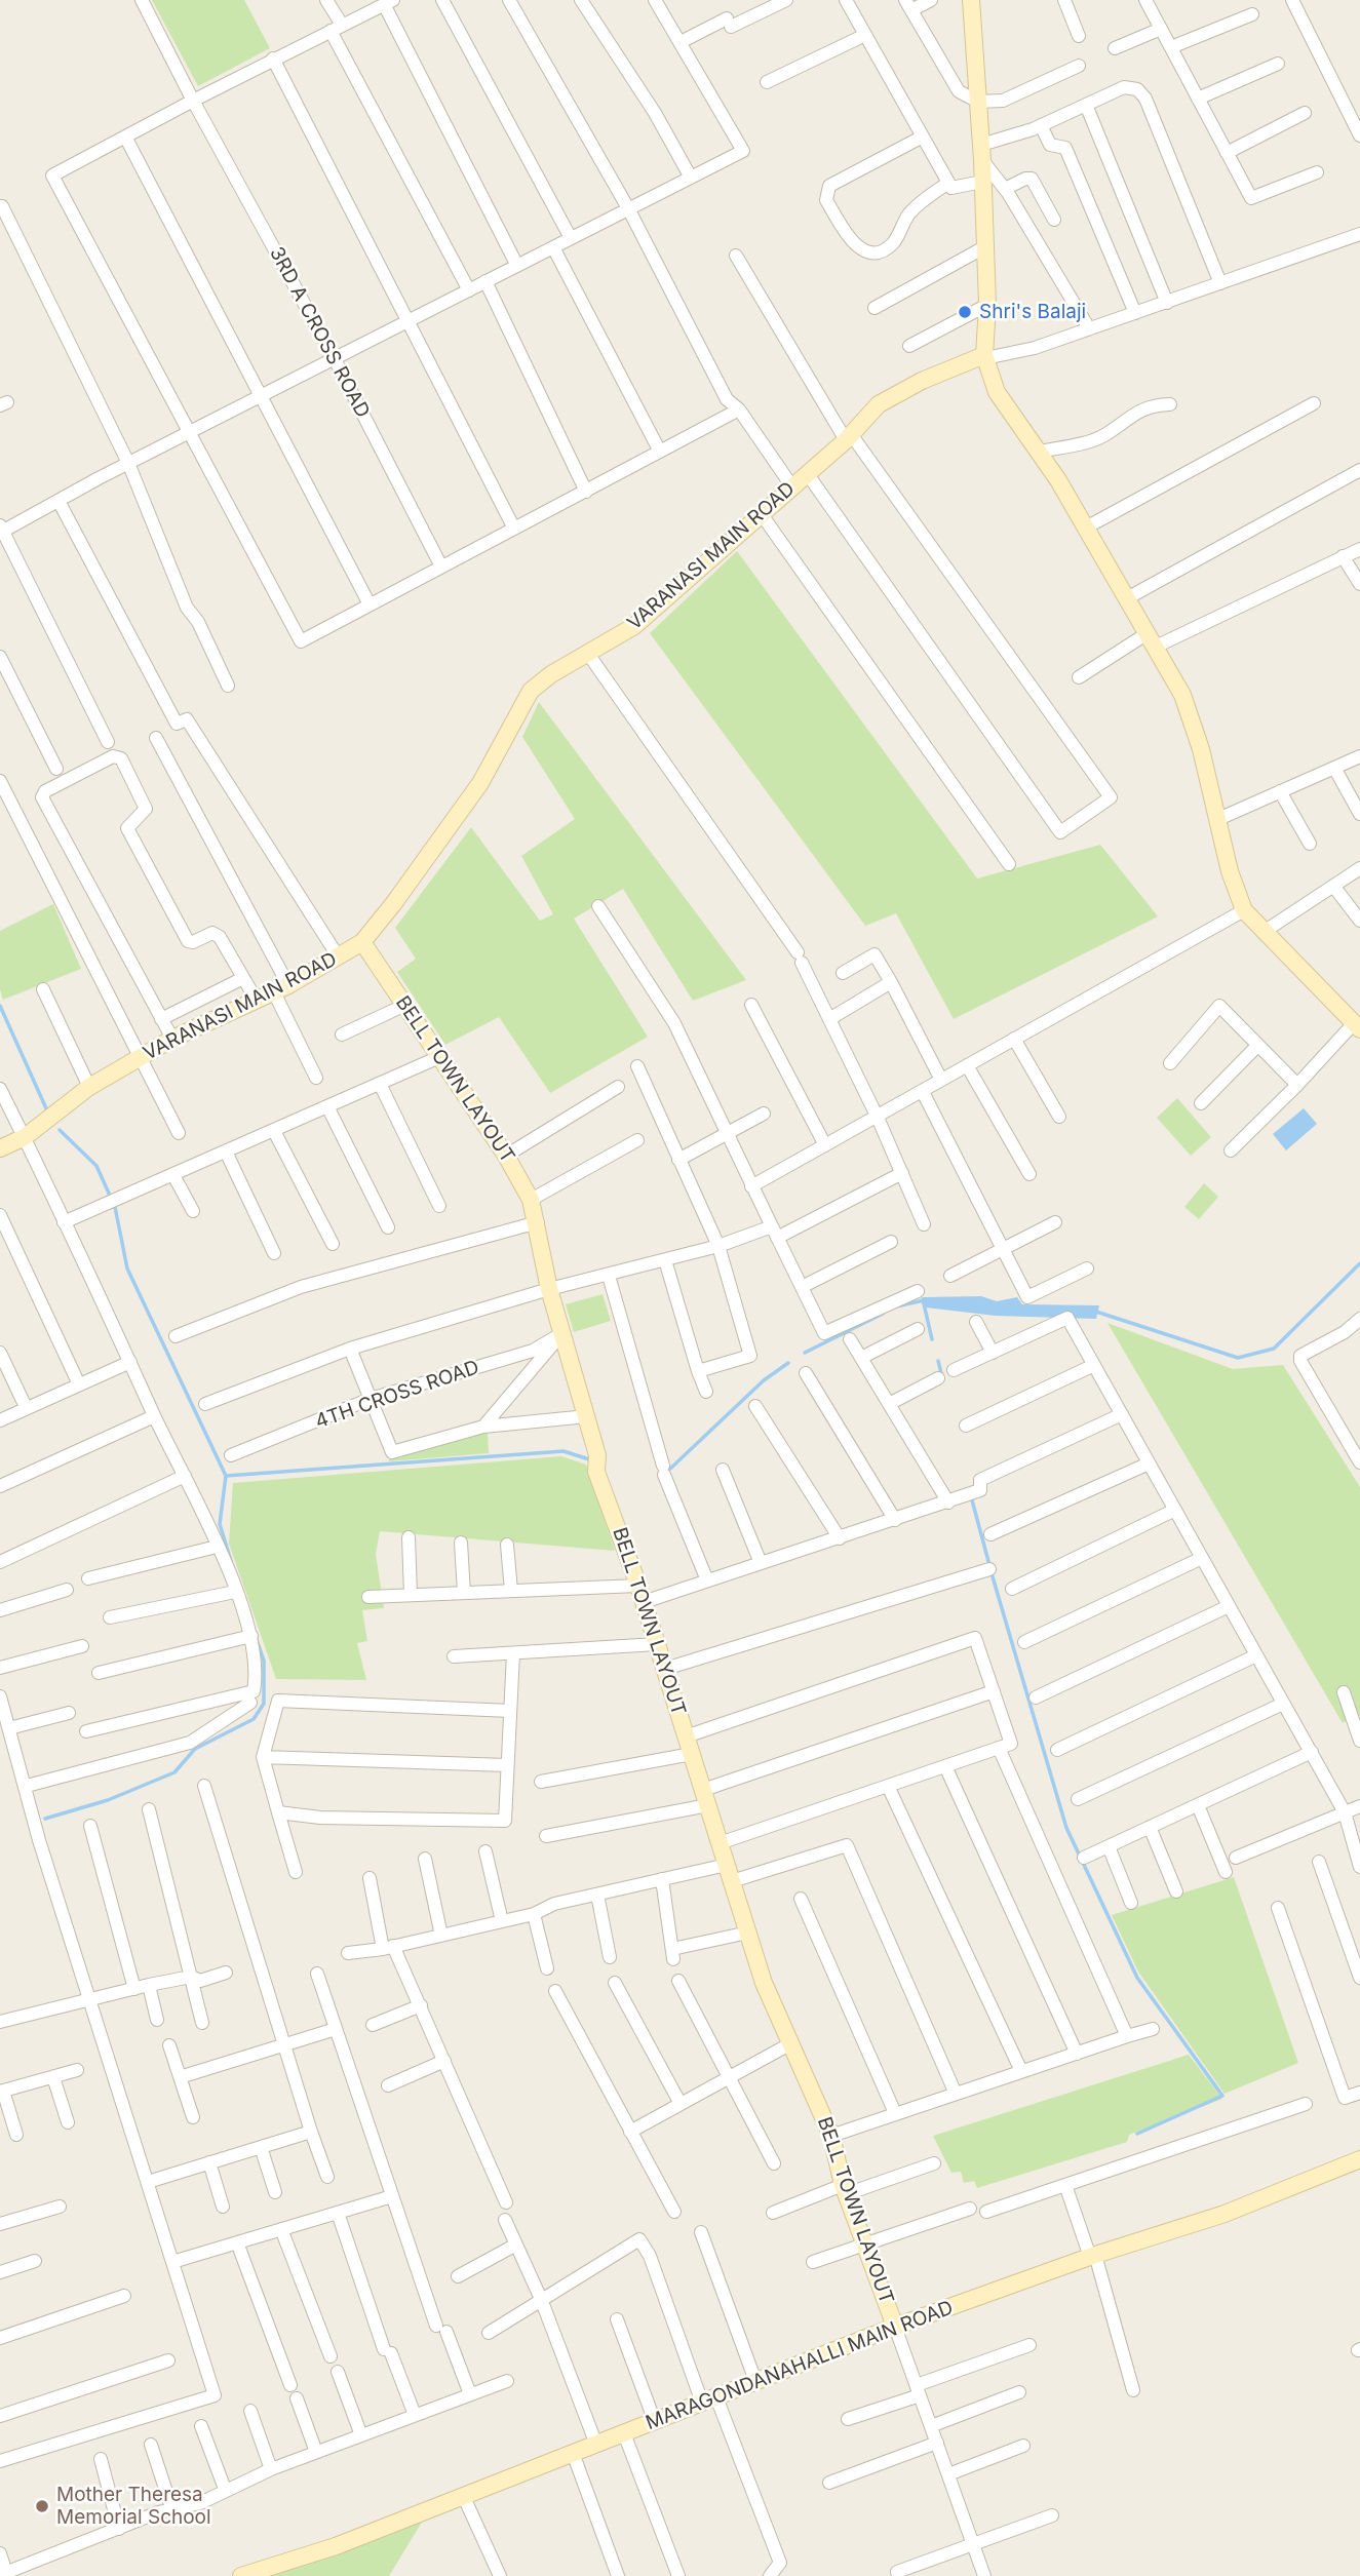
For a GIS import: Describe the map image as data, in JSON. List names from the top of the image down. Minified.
{"streets":{"street":["3RD A CROSS ROAD","VARANASI MAIN ROAD","BELL TOWN LAYOUT","4TH CROSS ROAD","MARAGONDANAHALLI MAIN ROAD"]},"crossings":[["VARANASI MAIN ROAD","BELL TOWN LAYOUT"],["BELL TOWN LAYOUT","4TH CROSS ROAD"],["BELL TOWN LAYOUT","MARAGONDANAHALLI MAIN ROAD"]],"places":["Shri's Balaji","Mother Theresa Memorial School"]}
